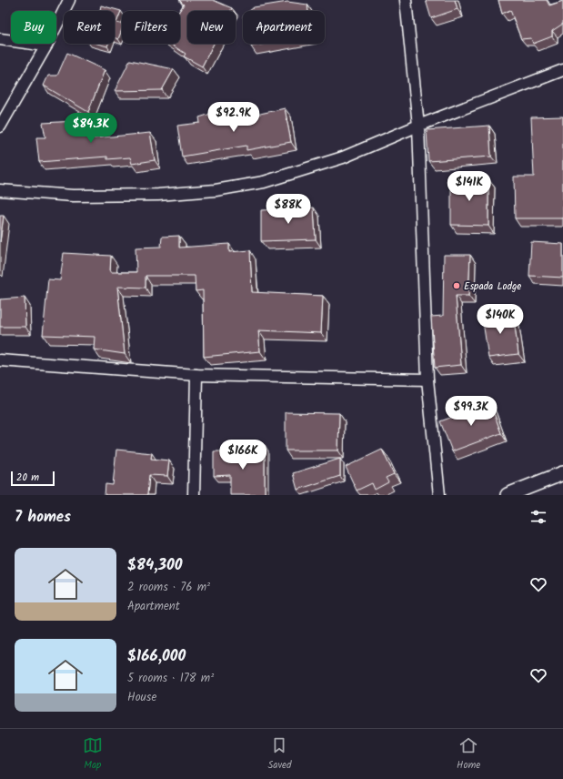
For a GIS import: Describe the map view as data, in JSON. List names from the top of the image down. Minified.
{"places":["Espada Lodge"],"scale_bar":"20 m","page":{"chip":["Buy","Rent","Filters","New","Apartment"],"price":["$92.9K","$84.3K","$141K","$88K","$140K","$99.3K","$166K"],"scale":"20 m","heading":"7 homes","list":[{"name":"$84,300","note":"2 rooms · 76 m² · Apartment"},{"name":"$166,000","note":"5 rooms · 178 m² · House"}],"tabs":["Map","Saved","Home"]}}
